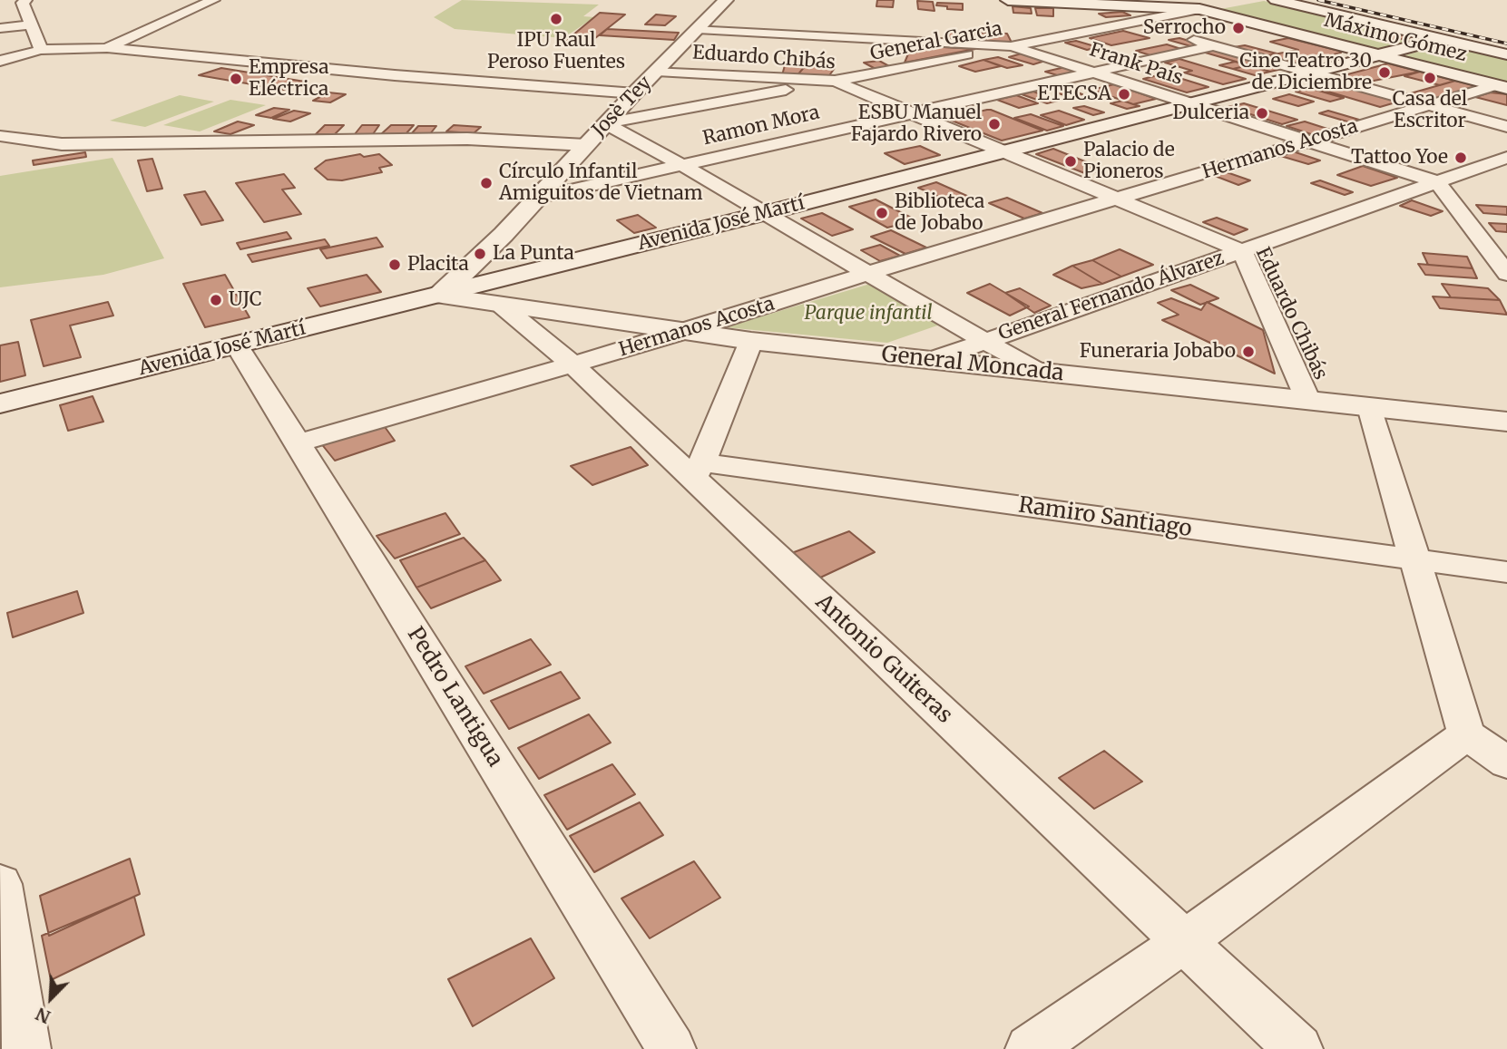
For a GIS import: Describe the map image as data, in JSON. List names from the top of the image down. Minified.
{"streets":{"main road":["Máximo Gómez","Josè Tey","Avenida José Martí","General Moncada"],"street":["General Garcia","Eduardo Chibás","Frank País","Ramon Mora","Hermanos Acosta","General Fernando Álvarez","Ramiro Santiago","Antonio Guiteras","Pedro Lantigua"]},"crossings":[["Máximo Gómez","General Garcia"],["Máximo Gómez","Hermanos Acosta"],["Máximo Gómez","Avenida José Martí"],["General Garcia","Eduardo Chibás"],["General Garcia","Frank País"],["General Garcia","Josè Tey"],["Eduardo Chibás","Josè Tey"],["Eduardo Chibás","Ramon Mora"],["Eduardo Chibás","Hermanos Acosta"],["Eduardo Chibás","Avenida José Martí"],["Eduardo Chibás","General Fernando Álvarez"],["Eduardo Chibás","General Moncada"],["Frank País","Josè Tey"],["Frank País","Ramon Mora"],["Frank País","Hermanos Acosta"],["Frank País","Avenida José Martí"],["Frank País","General Fernando Álvarez"],["Josè Tey","Ramon Mora"],["Josè Tey","Avenida José Martí"],["Josè Tey","General Moncada"],["Josè Tey","Antonio Guiteras"],["Hermanos Acosta","General Moncada"],["Hermanos Acosta","Antonio Guiteras"],["Hermanos Acosta","Pedro Lantigua"],["Avenida José Martí","General Moncada"],["Avenida José Martí","Antonio Guiteras"],["Avenida José Martí","Pedro Lantigua"],["General Fernando Álvarez","General Moncada"],["General Moncada","Antonio Guiteras"],["Ramiro Santiago","Antonio Guiteras"]],"parks":["Parque infantil"],"places":["IPU Raul Peroso Fuentes","Serrocho","Cine Teatro 30 de Diciembre","Casa del Escritor","Empresa Eléctrica","ETECSA","Dulceria","ESBU Manuel Fajardo Rivero","Tattoo Yoe","Palacio de Pioneros","Círculo Infantil Amiguitos de Vietnam","Biblioteca de Jobabo","La Punta","Placita","UJC","Funeraria Jobabo"],"north":"bottom left"}
